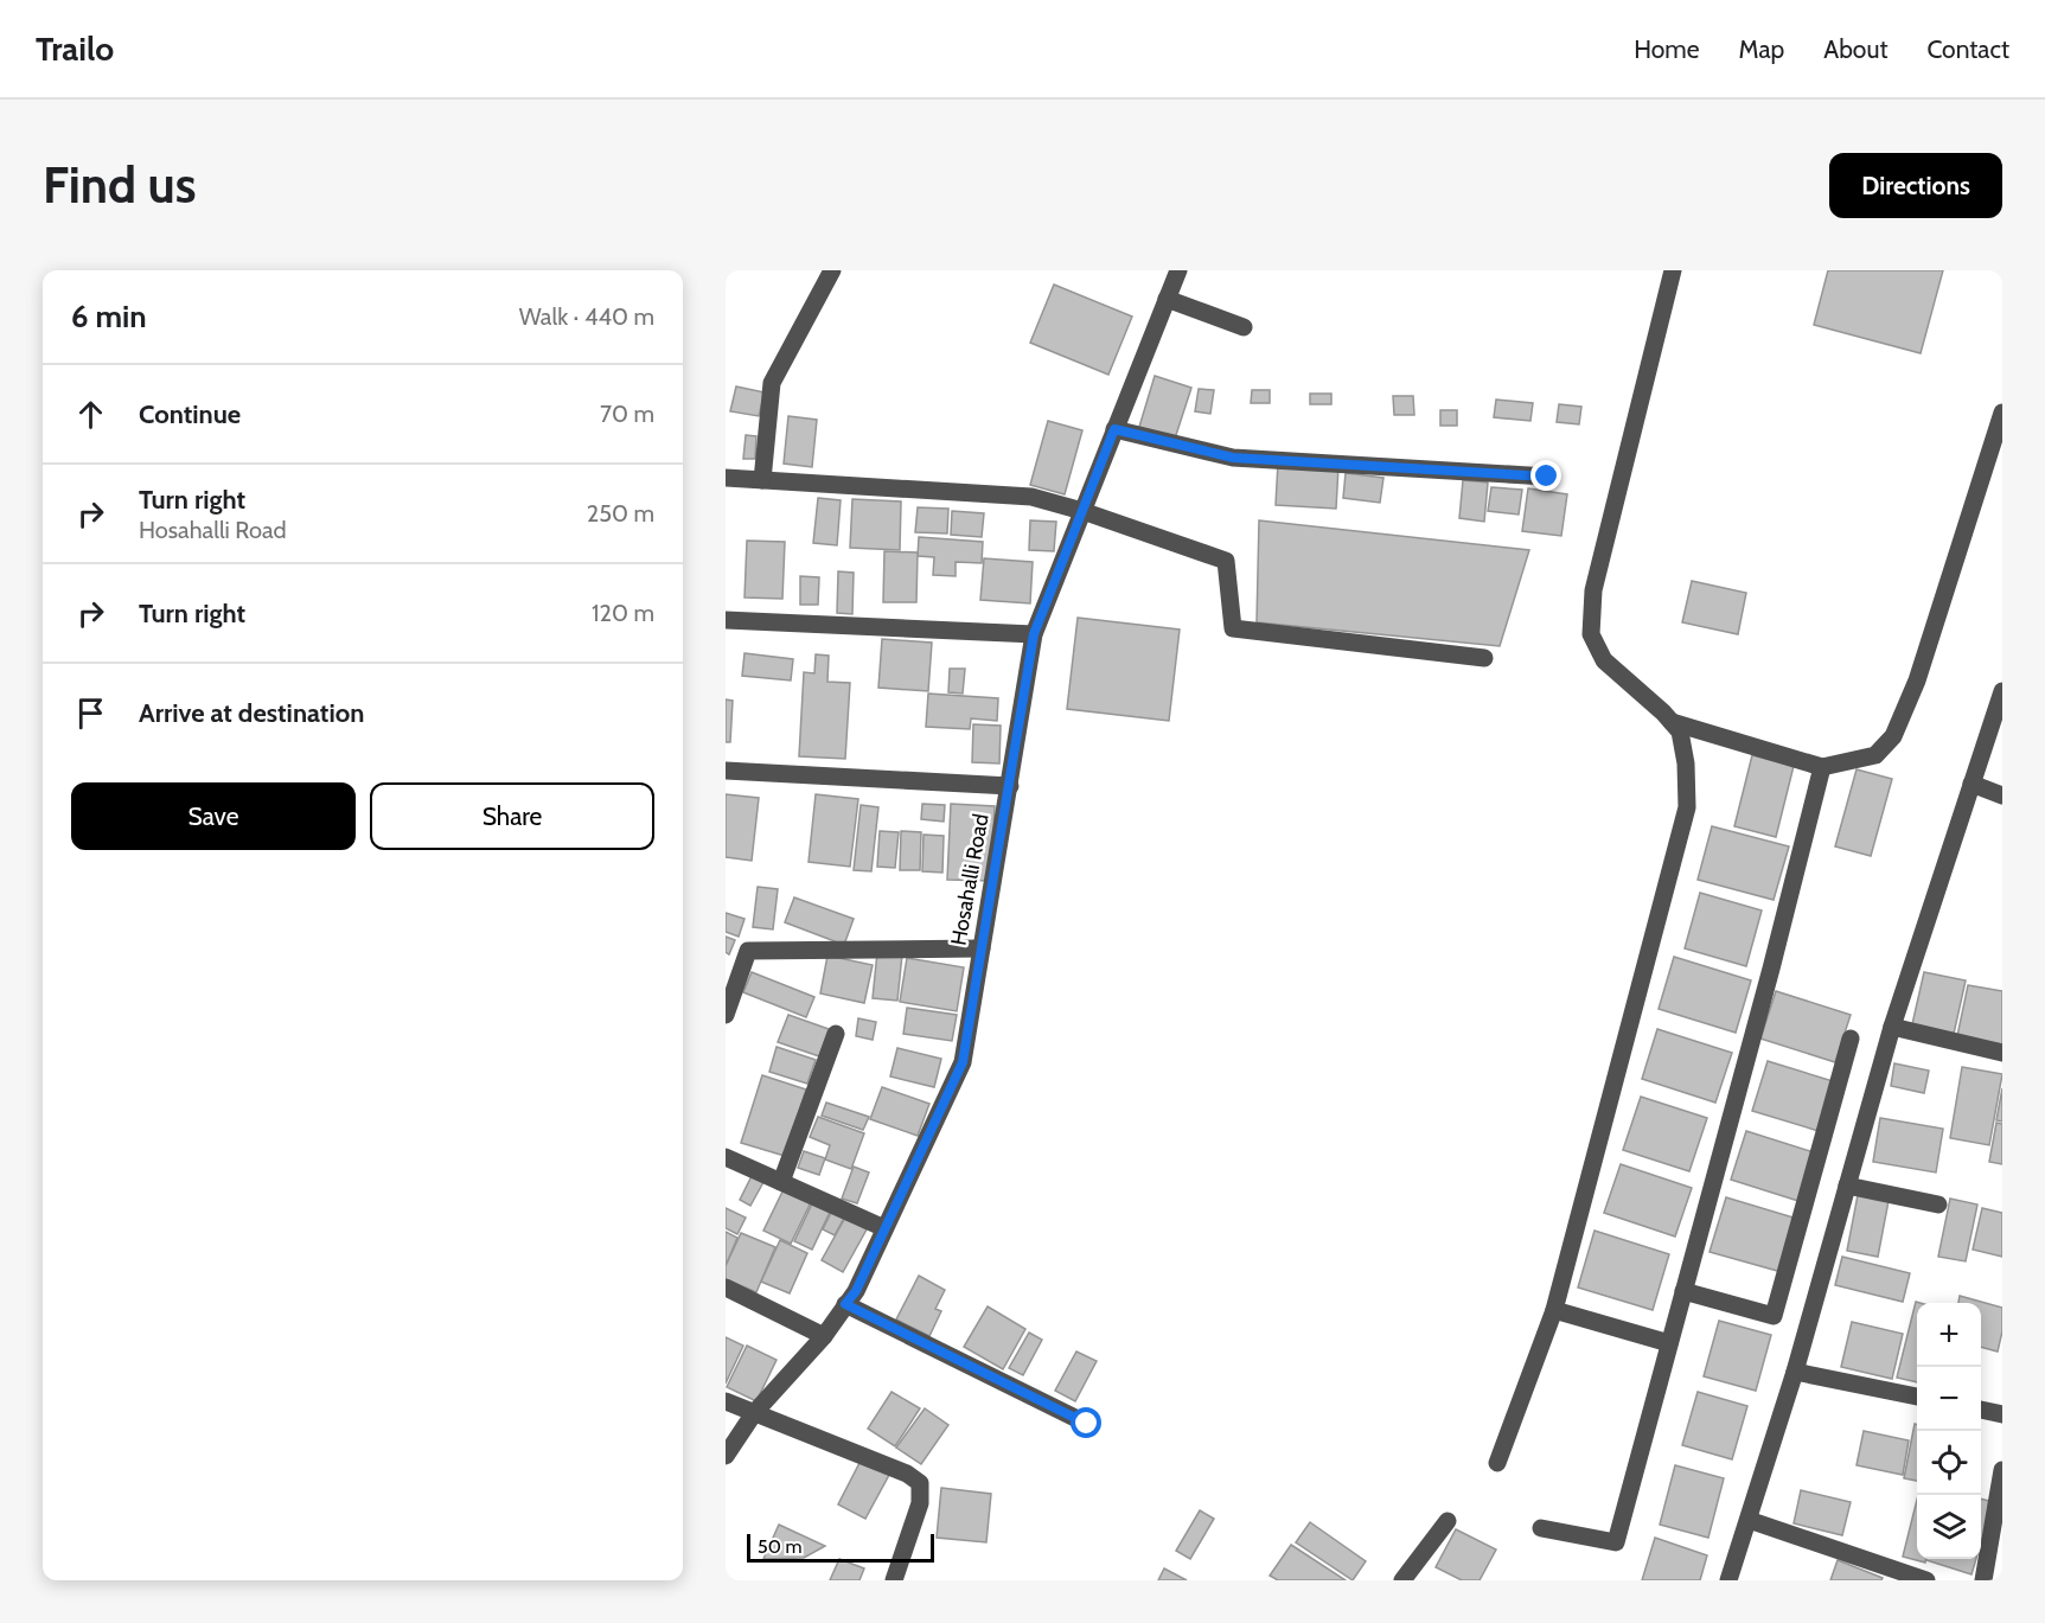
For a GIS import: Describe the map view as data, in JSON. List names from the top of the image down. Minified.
{"streets":{"street":["Hosahalli Road"]},"scale_bar":"50 m","page":{"header":"Trailo","nav":["Home","Map","About","Contact"],"buttons":["Directions",["Save","Share"]],"title":"Find us","heading":["6 min","Walk · 440 m"],"list":[["Continue","70 m"],["Turn right","Hosahalli Road","250 m"],["Turn right","120 m"],"Arrive at destination"],"map_buttons":["+","−"],"scale":"50 m"}}
